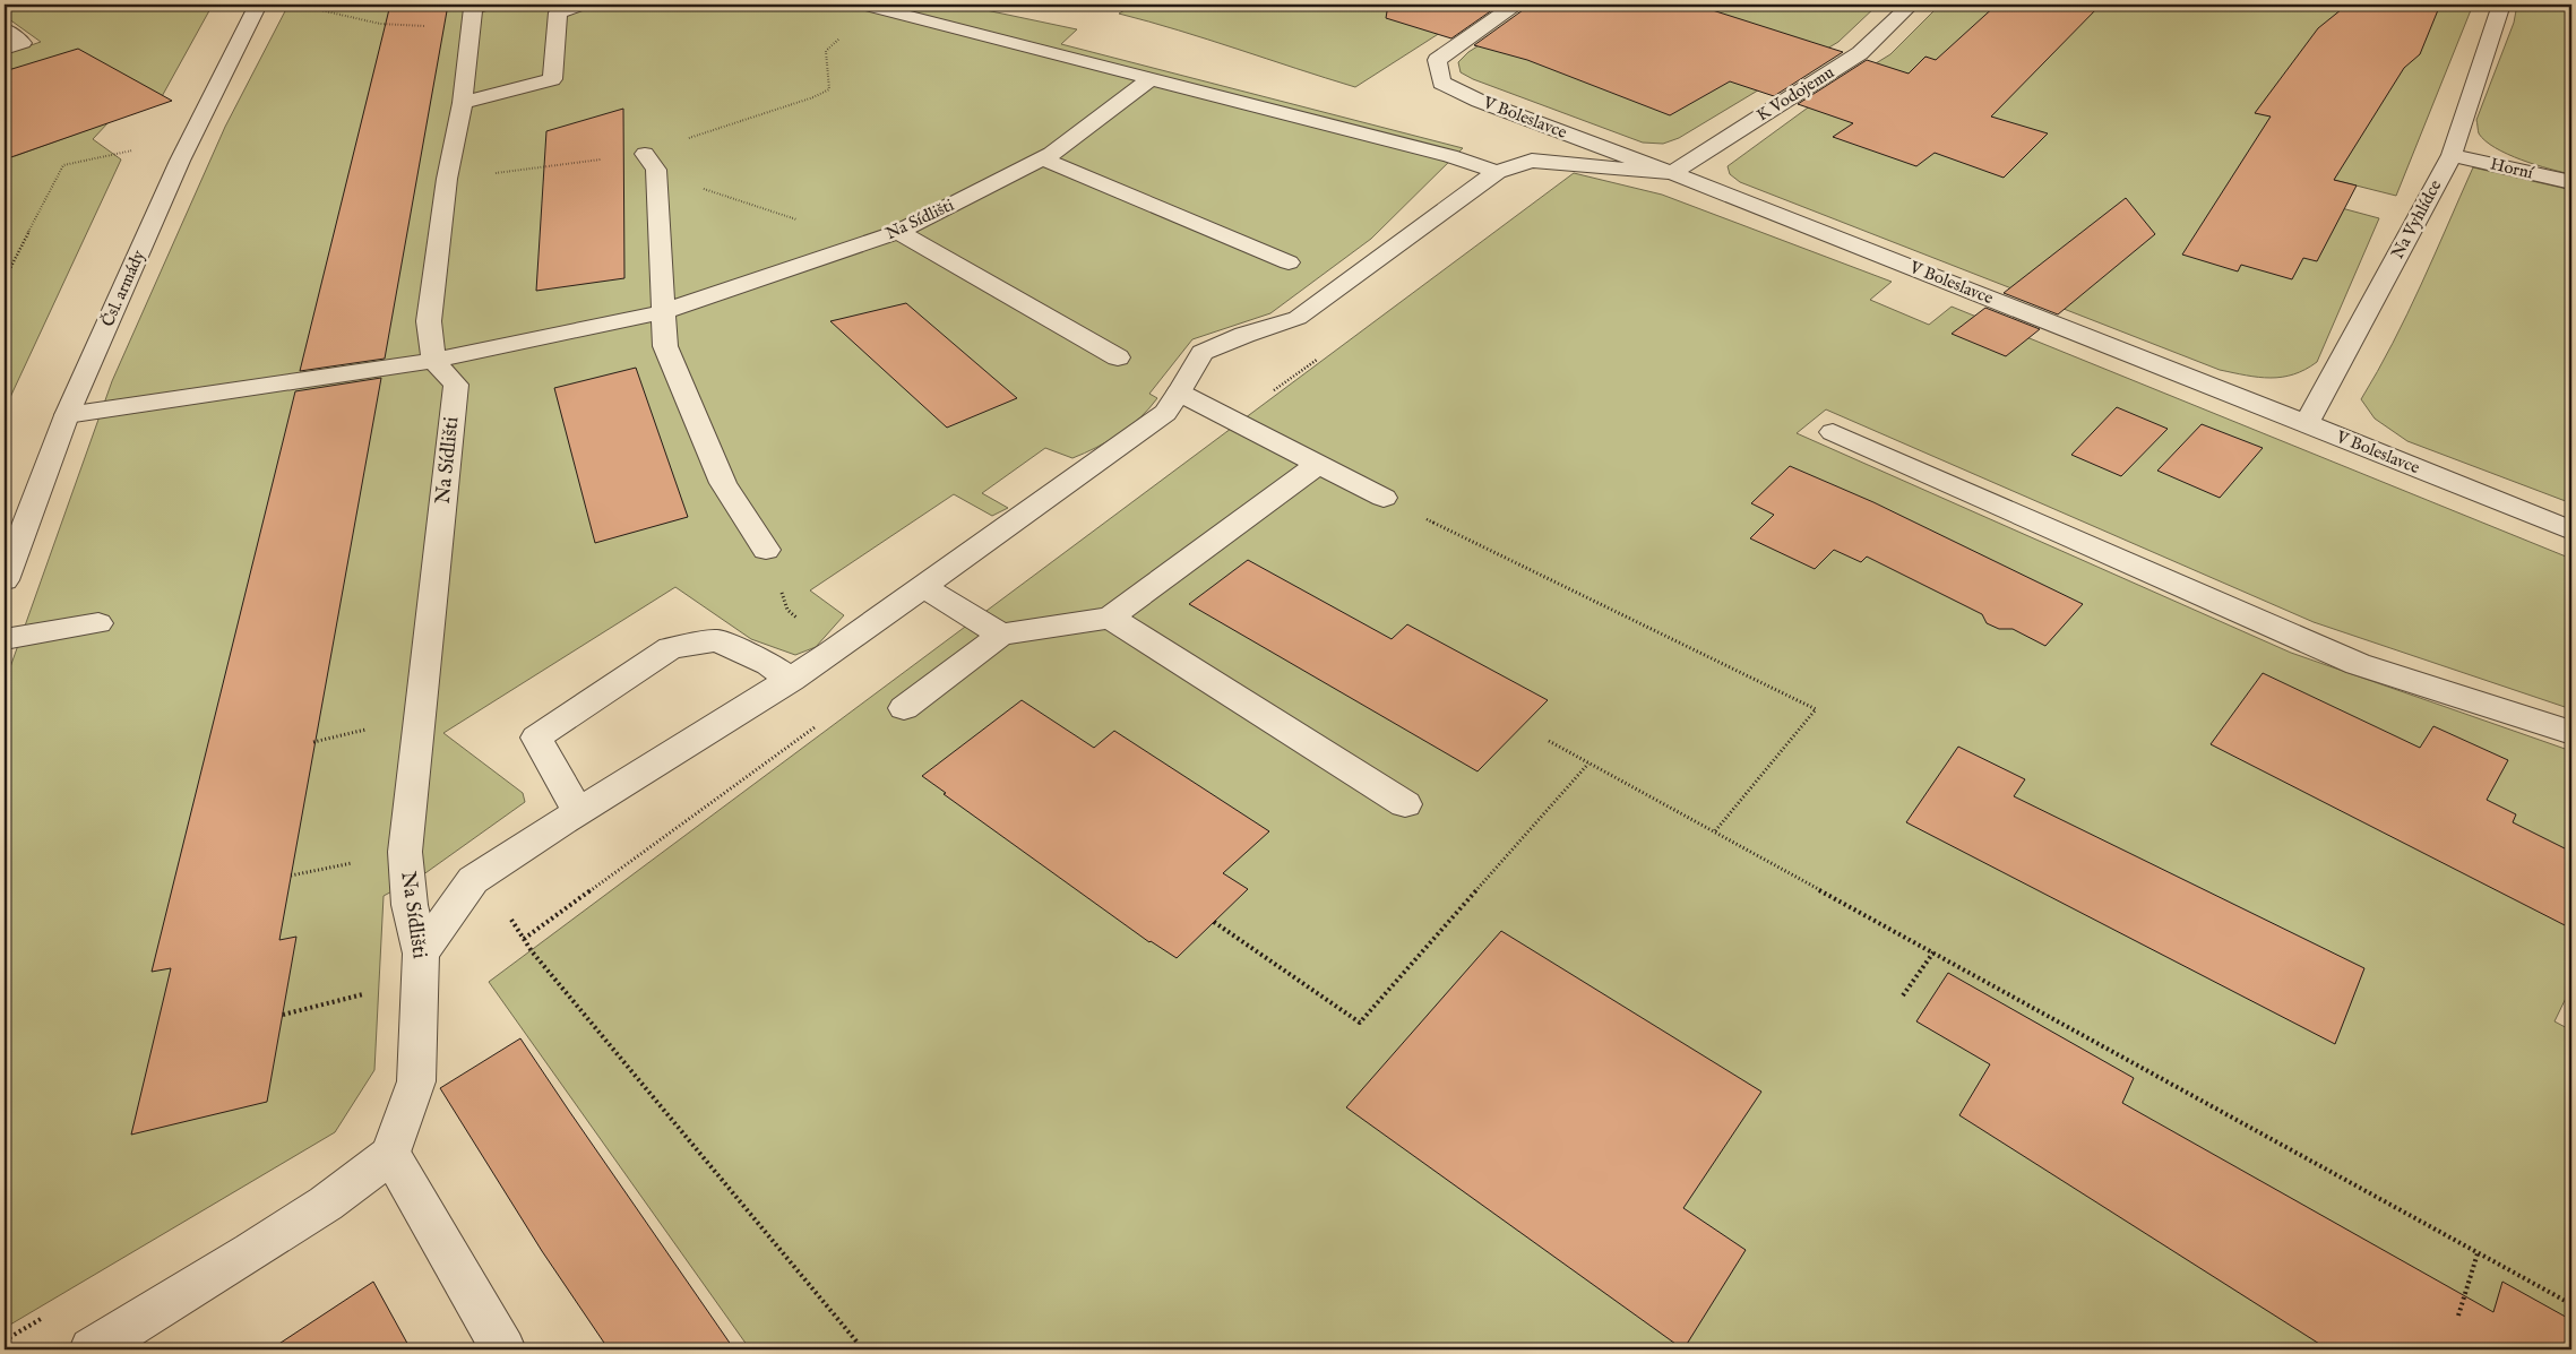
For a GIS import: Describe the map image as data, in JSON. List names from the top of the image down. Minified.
{"streets":{"street":["K Vodojemu","V Boleslavce","Horní","Na Sídlišti","Na Vyhlídce","Čsl. armády"]},"crossings":[["K Vodojemu","V Boleslavce"],["V Boleslavce","Na Vyhlídce"],["Horní","Na Vyhlídce"],["Na Sídlišti","Čsl. armády"]]}
